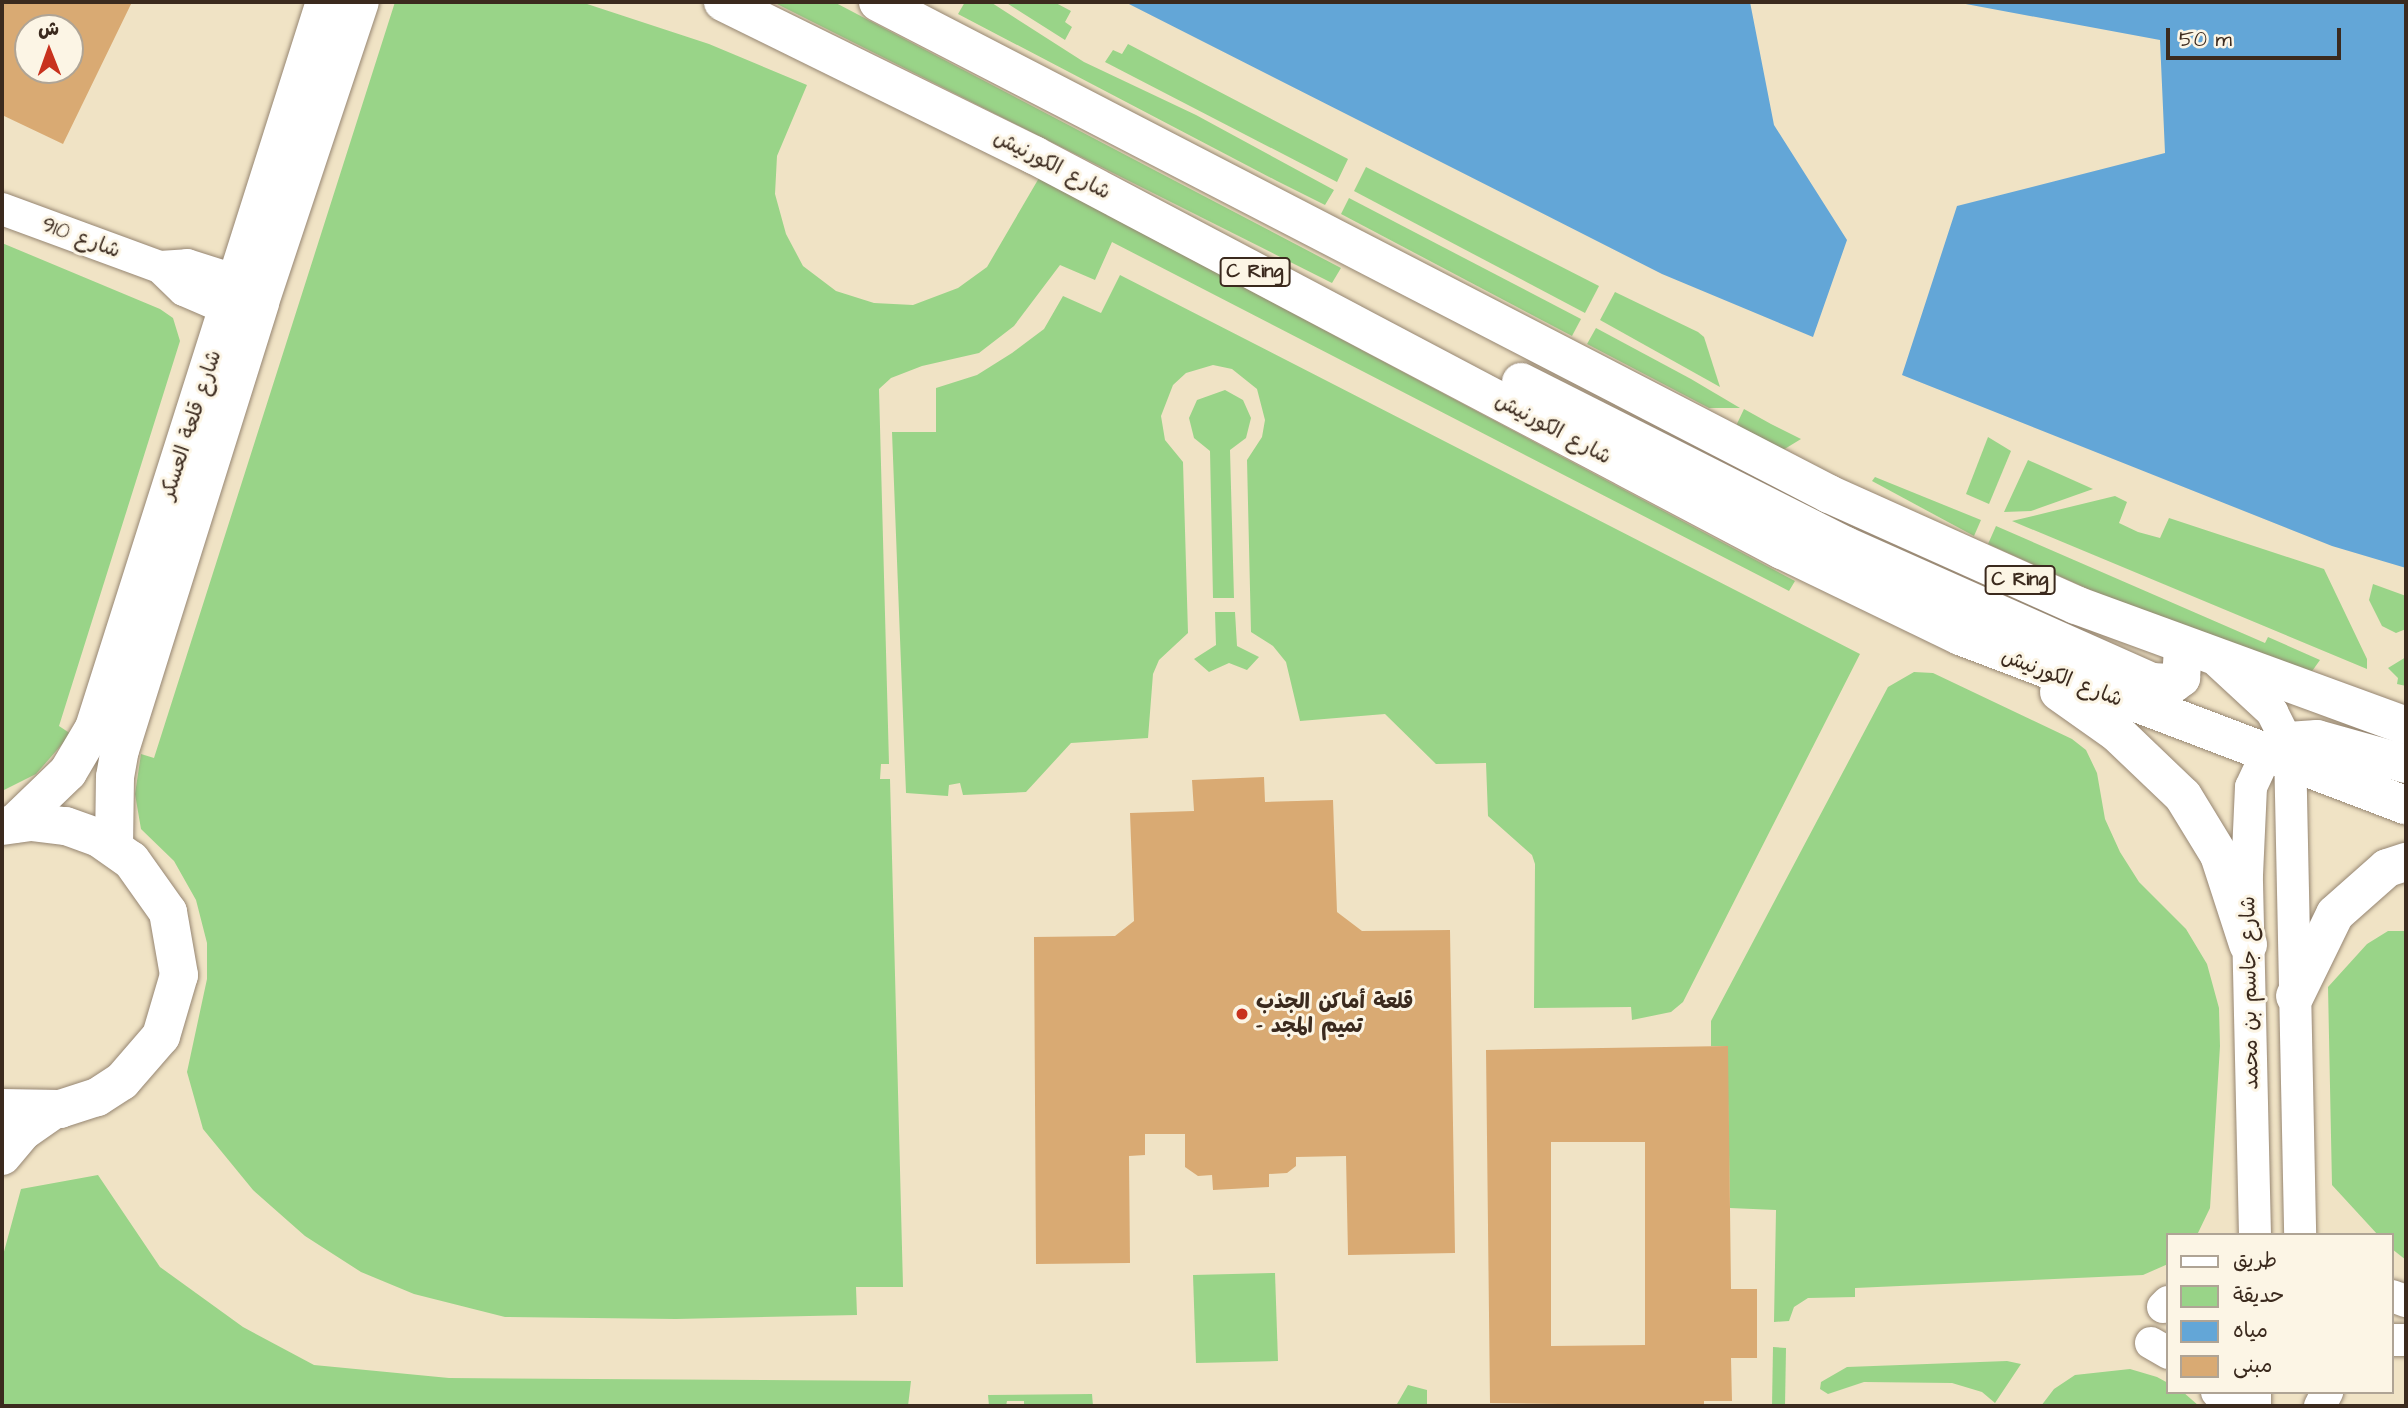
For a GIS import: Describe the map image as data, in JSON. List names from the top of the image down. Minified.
{"streets":{"main road":["شارع الكورنيش","C Ring","شارع قلعة العسكر"],"street":["شارع 910","شارع جاسم بن محمد"]},"crossings":[["شارع الكورنيش","شارع جاسم بن محمد"],["شارع 910","شارع قلعة العسكر"]],"places":["قلعة أماكن الجذب - تميم المجد"],"legend":["طريق","حديقة","مياه","مبنى"],"scale_bar":"50 m","north":"top"}
